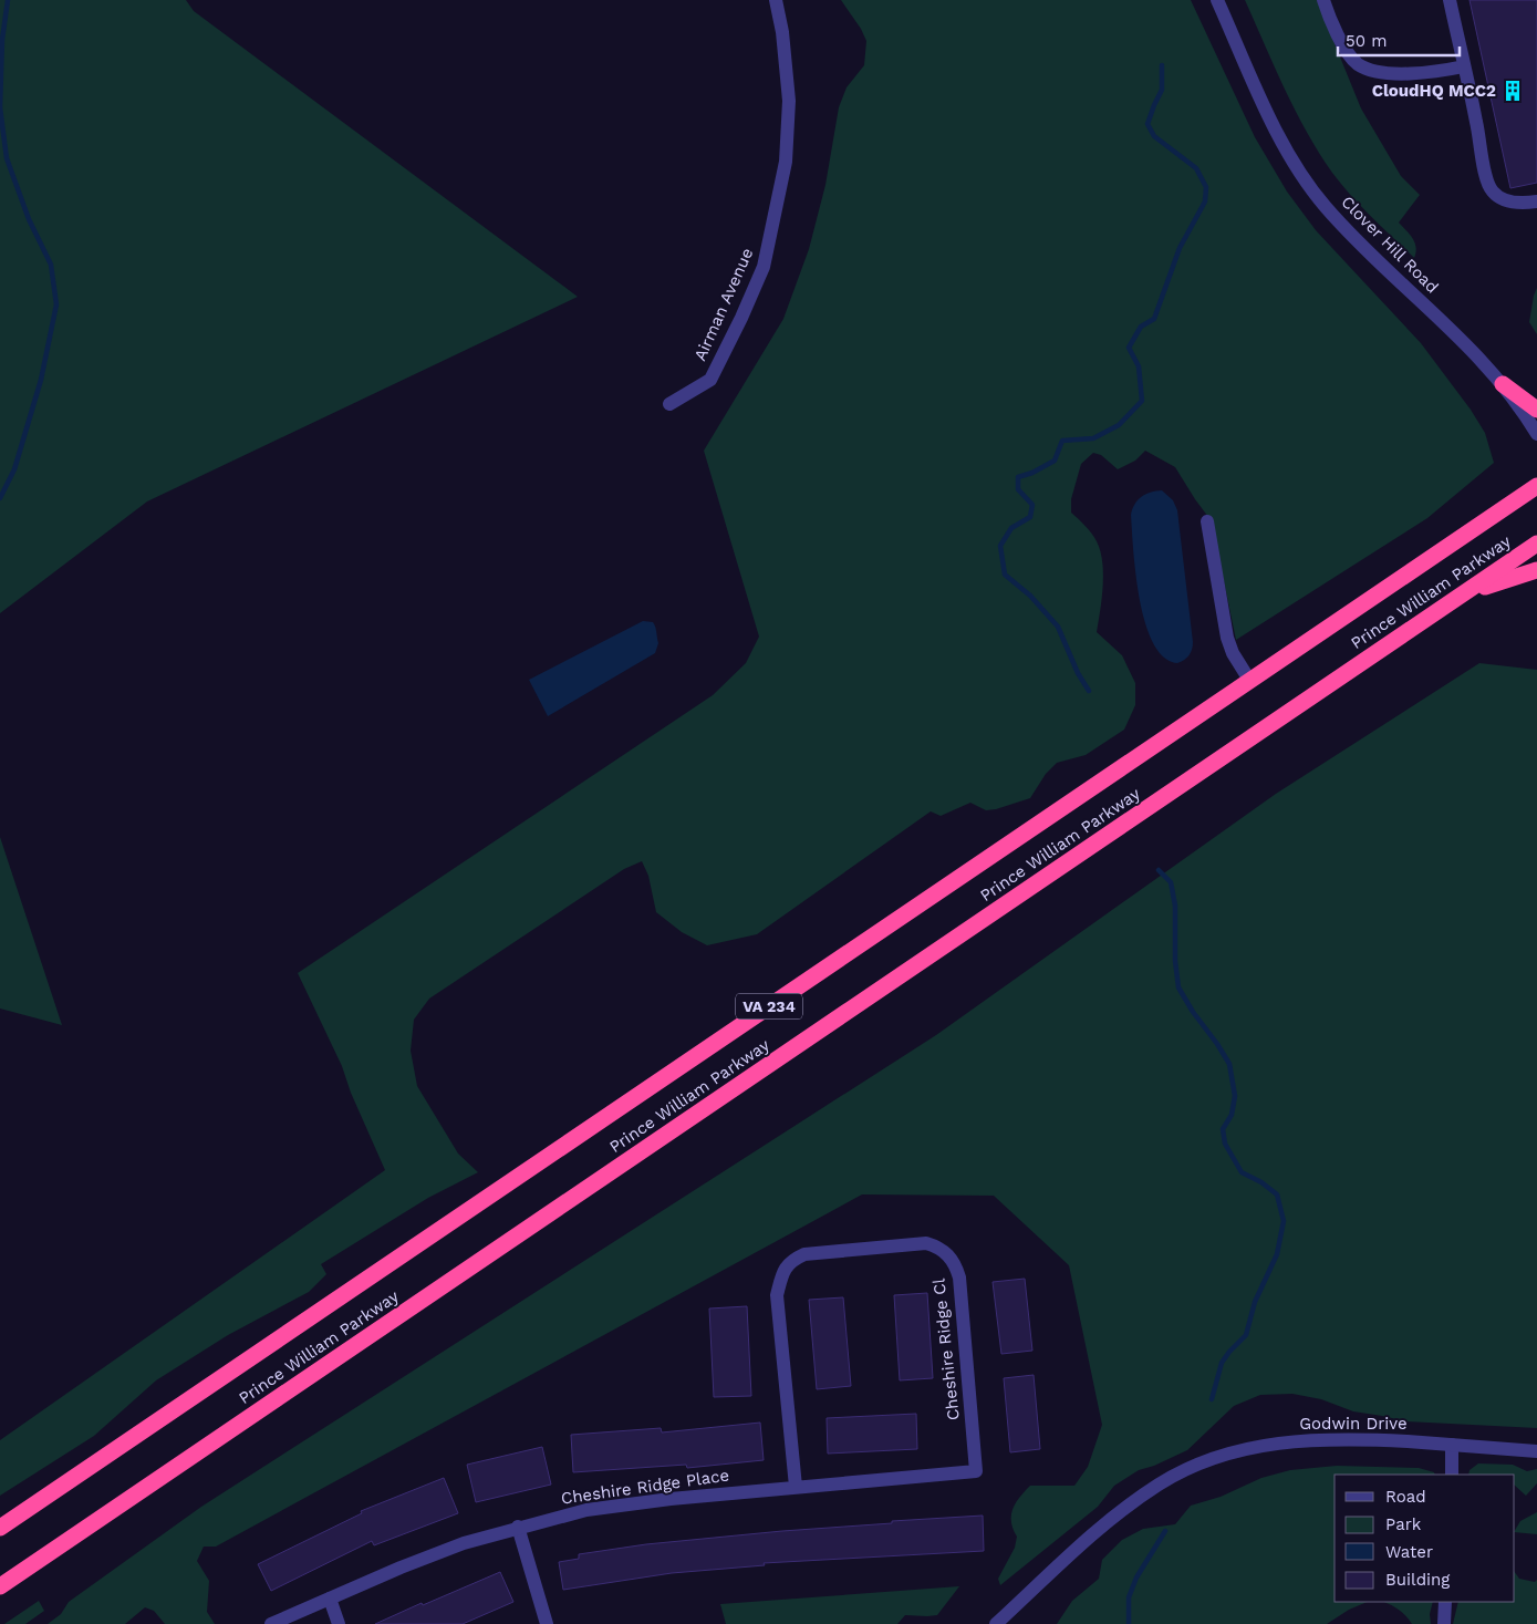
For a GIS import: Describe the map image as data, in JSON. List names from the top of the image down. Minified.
{"streets":{"highway":["Prince William Parkway","VA 234"],"street":["Clover Hill Road","Airman Avenue","Cheshire Ridge Cl","Godwin Drive","Cheshire Ridge Place"]},"crossings":[["Cheshire Ridge Cl","Cheshire Ridge Place"]],"places":{"building":["CloudHQ MCC2"]},"legend":["Road","Park","Water","Building"],"scale_bar":"50 m"}
